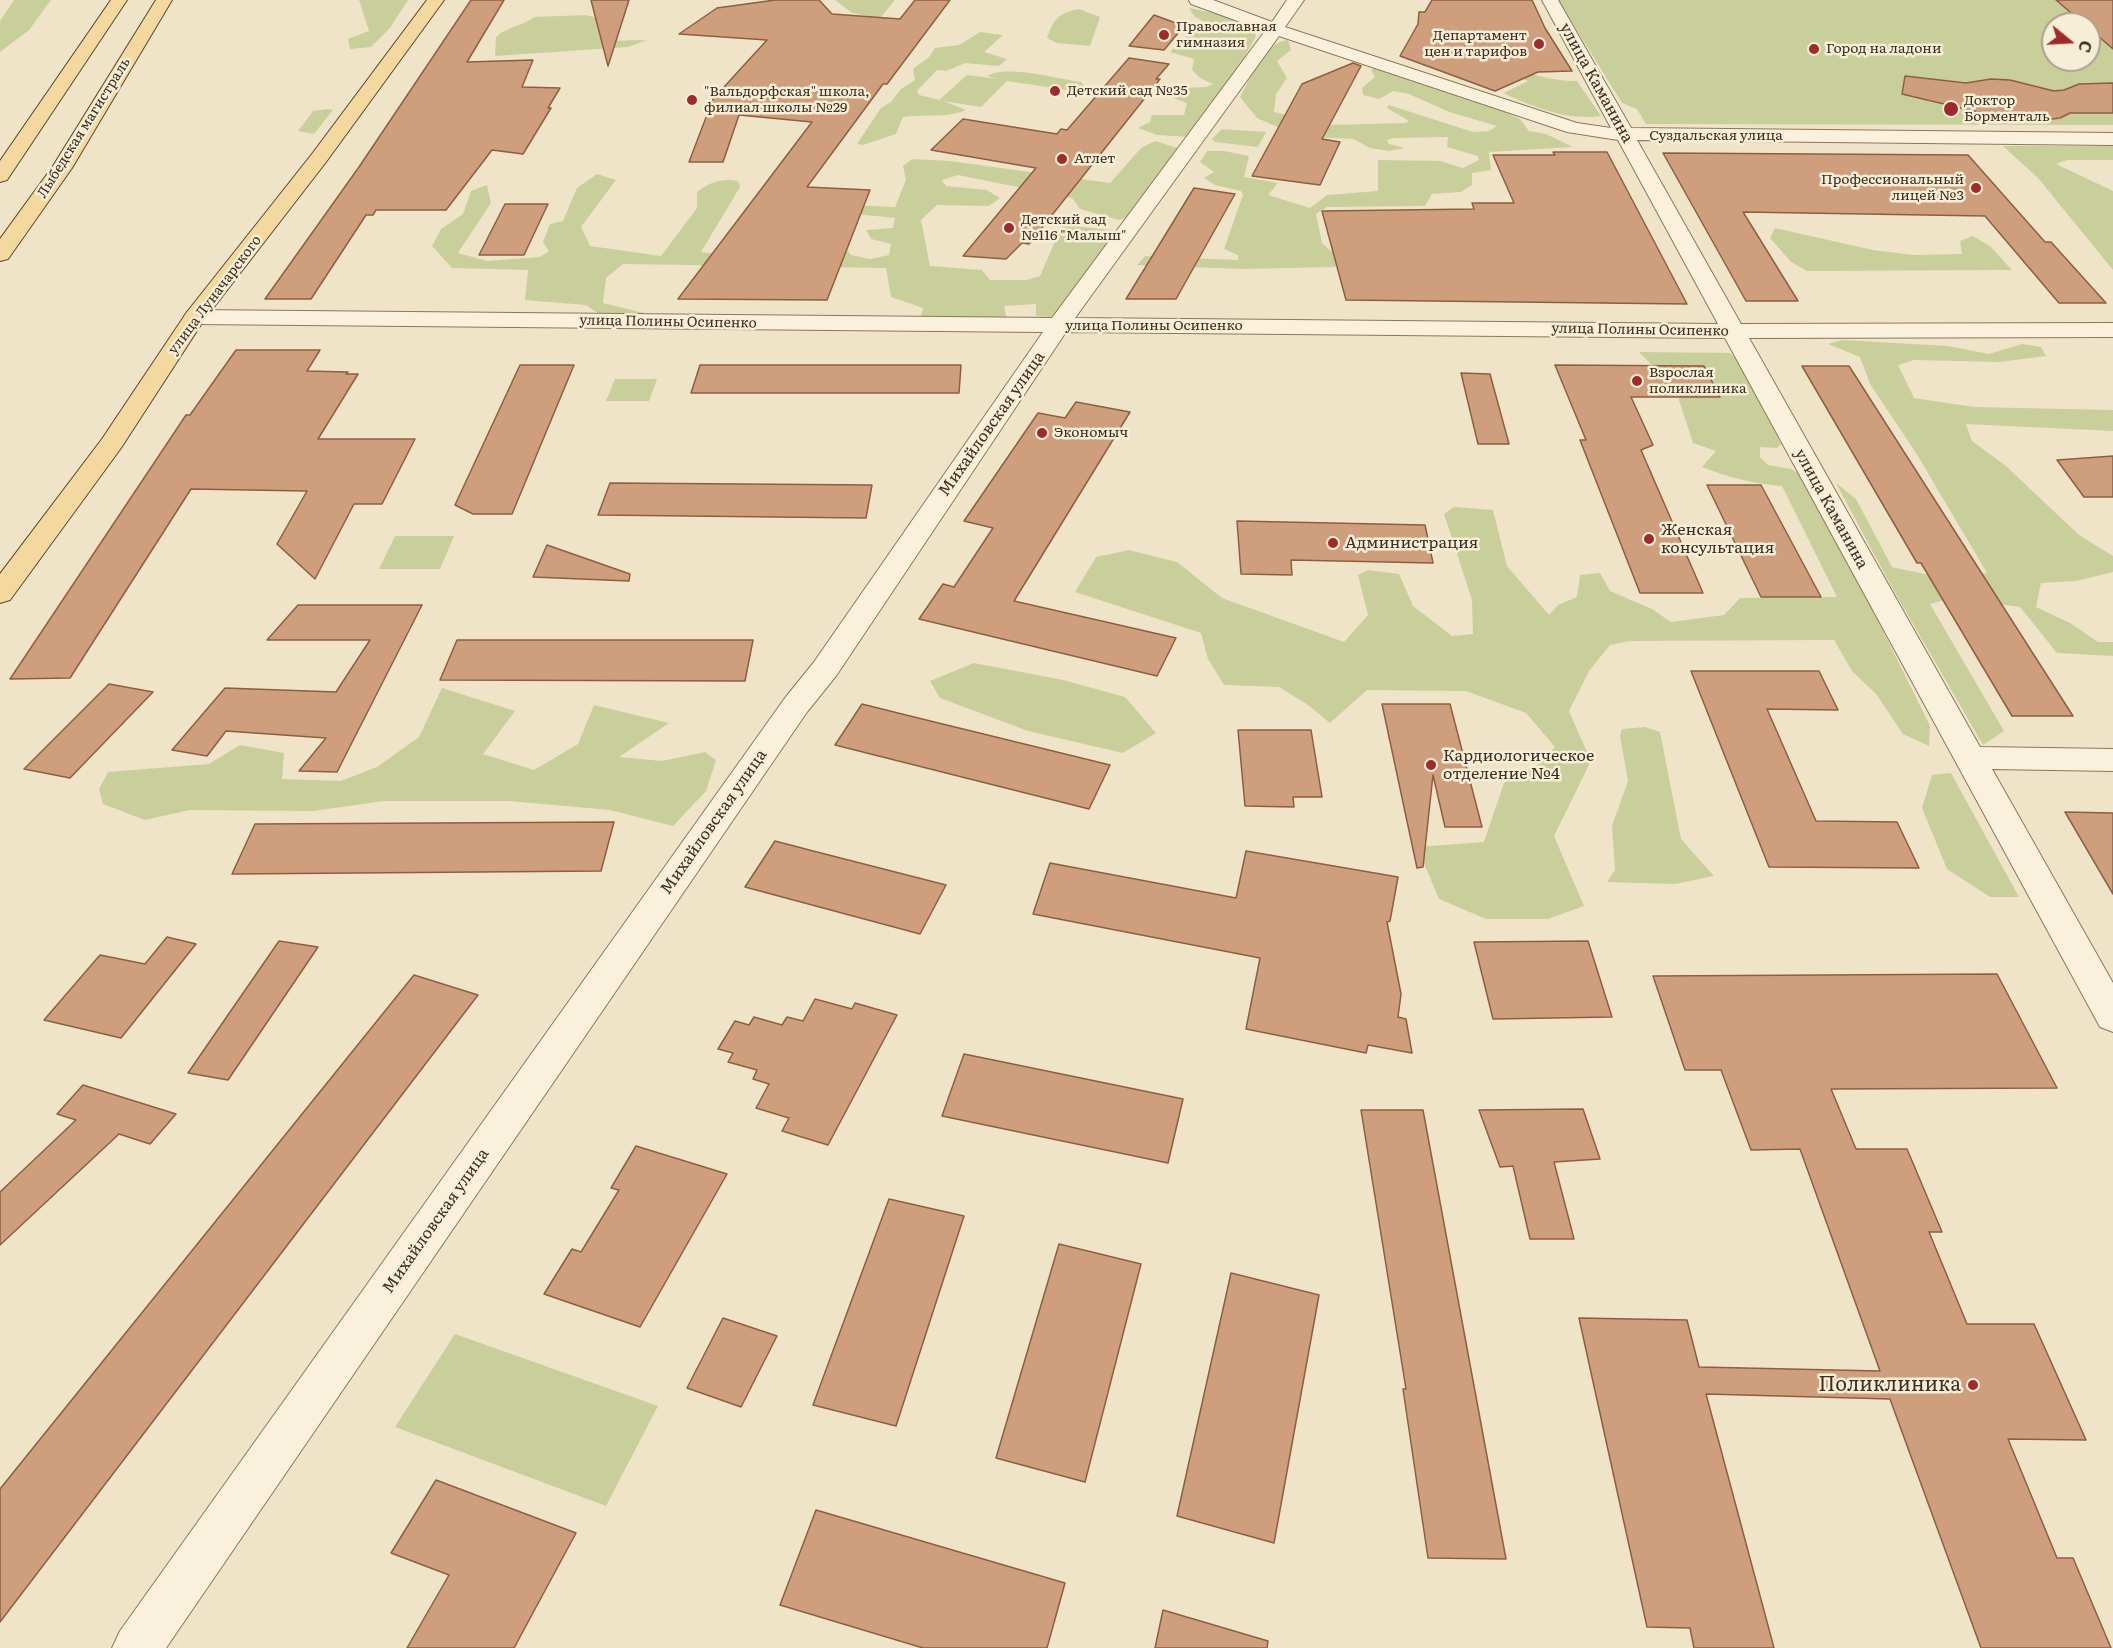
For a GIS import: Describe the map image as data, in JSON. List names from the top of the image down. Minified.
{"streets":{"main road":["Лыбедская магистраль","улица Луначарского"],"street":["улица Каманина","Суздальская улица","улица Полины Осипенко","Михайловская улица"]},"crossings":[["улица Каманина","Суздальская улица"],["улица Каманина","улица Полины Осипенко"],["Суздальская улица","Михайловская улица"],["улица Луначарского","улица Полины Осипенко"],["улица Полины Осипенко","Михайловская улица"]],"places":["Православная гимназия","Департамент цен и тарифов","Город на ладони","Детский сад №35","\"Вальдорфская\" школа, филиал школы №29","Доктор Борменталь","Атлет","Профессиональный лицей №3","Детский сад №116 \"Малыш\"","Взрослая поликлиника","Экономыч","Женская консультация","Администрация","Кардиологическое отделение №4","Поликлиника"],"north":"right"}
